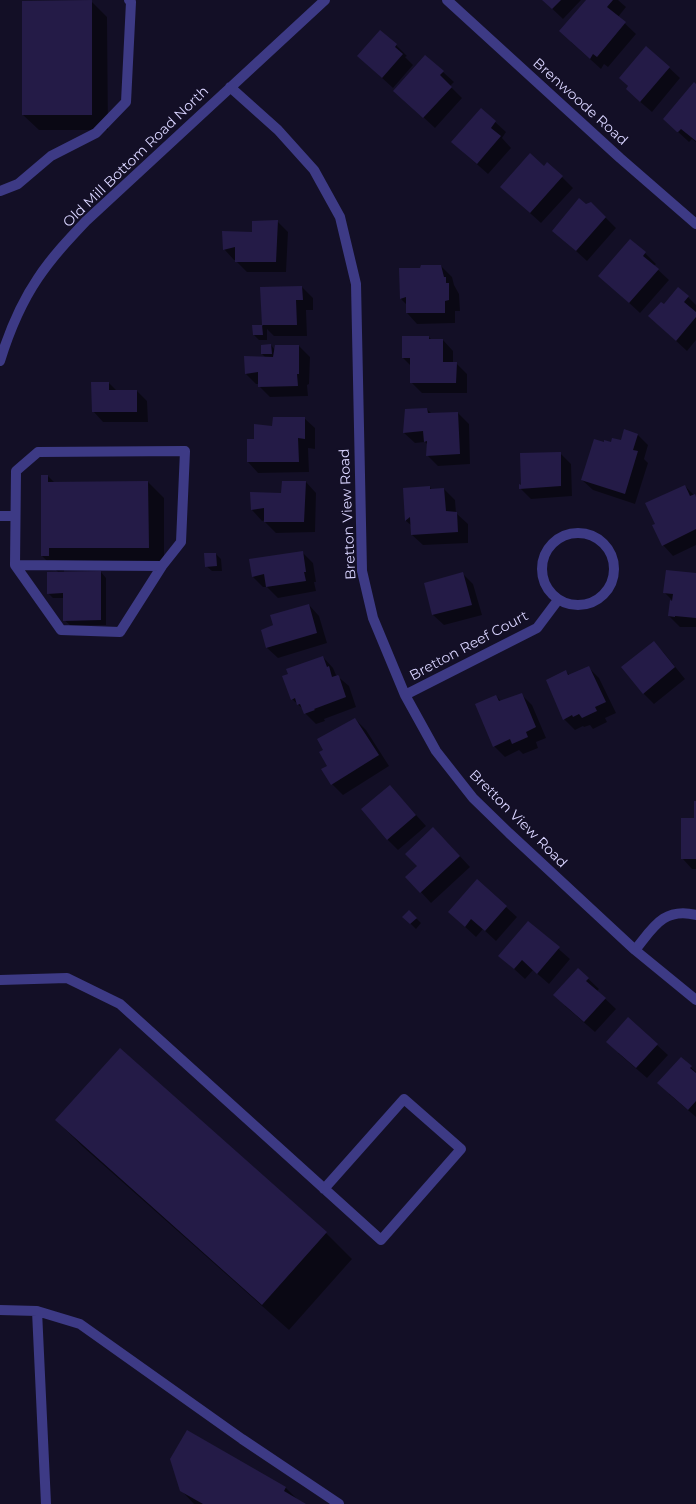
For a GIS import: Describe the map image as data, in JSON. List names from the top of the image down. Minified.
{"streets":{"street":["Brenwoode Road","Old Mill Bottom Road North","Bretton View Road","Bretton Reef Court"]},"crossings":[["Old Mill Bottom Road North","Bretton View Road"],["Bretton View Road","Bretton Reef Court"]]}
